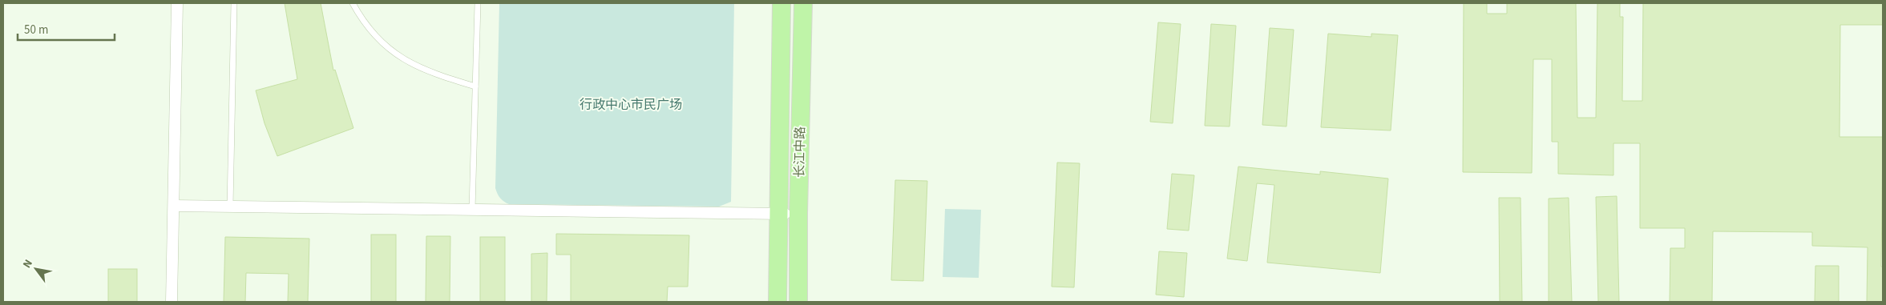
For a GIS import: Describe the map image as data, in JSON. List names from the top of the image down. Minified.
{"streets":{"main road":["长江中路"]},"parks":["行政中心市民广场"],"scale_bar":"50 m","north":"top left"}
